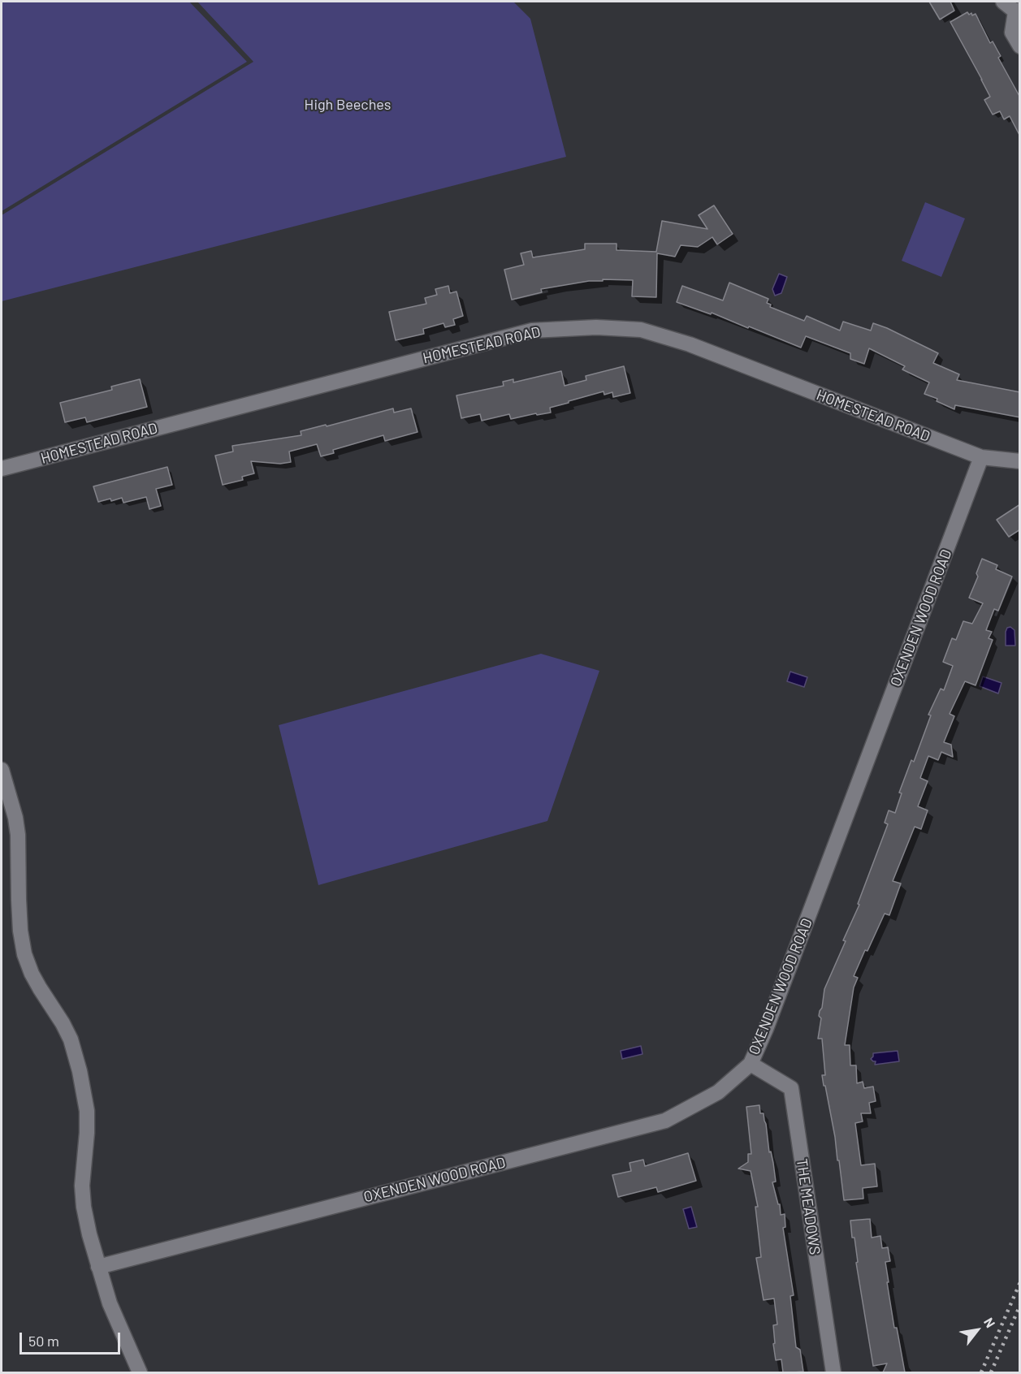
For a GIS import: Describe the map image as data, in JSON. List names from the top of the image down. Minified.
{"streets":{"street":["HOMESTEAD ROAD","OXENDEN WOOD ROAD","THE MEADOWS"]},"crossings":[["HOMESTEAD ROAD","OXENDEN WOOD ROAD"],["OXENDEN WOOD ROAD","THE MEADOWS"]],"parks":["High Beeches"],"scale_bar":"50 m","north":"top right"}
